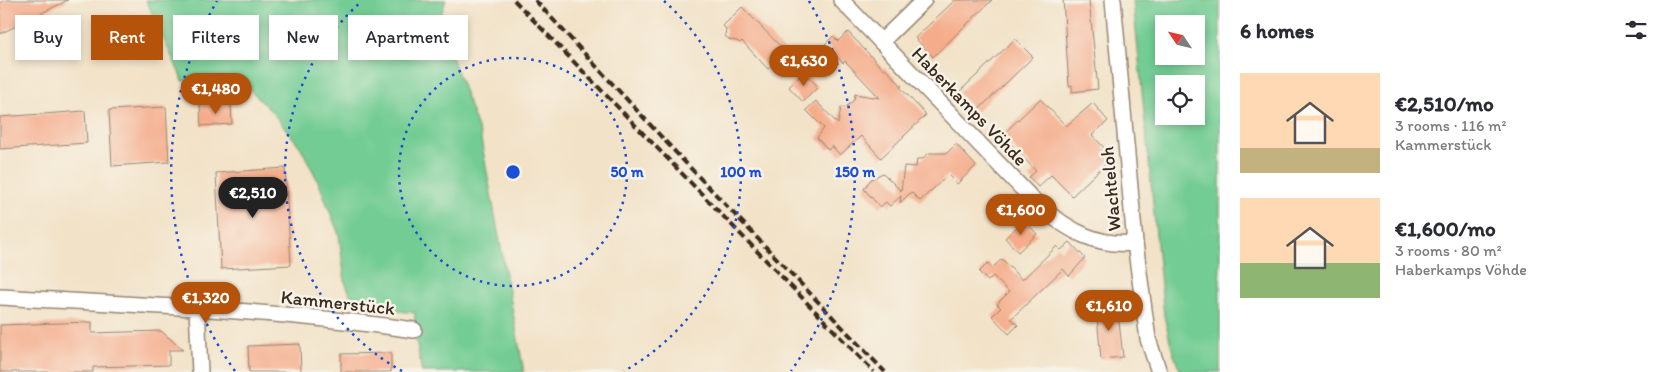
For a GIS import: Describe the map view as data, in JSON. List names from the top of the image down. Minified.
{"streets":{"street":["Haberkamps Vöhde","Wachteloh","Kammerstück"]},"crossings":[["Haberkamps Vöhde","Wachteloh"]],"north":"top left","page":{"heading":"6 homes","chip":["Buy","Rent","Filters","New","Apartment"],"price":["€1,630","€1,480","€2,510","€1,600","€1,320","€1,610"],"list":[{"name":"€2,510/mo","note":"3 rooms · 116 m² · Kammerstück"},{"name":"€1,600/mo","note":"3 rooms · 80 m² · Haberkamps Vöhde"}]},"rings":["50 m","100 m","150 m"]}
